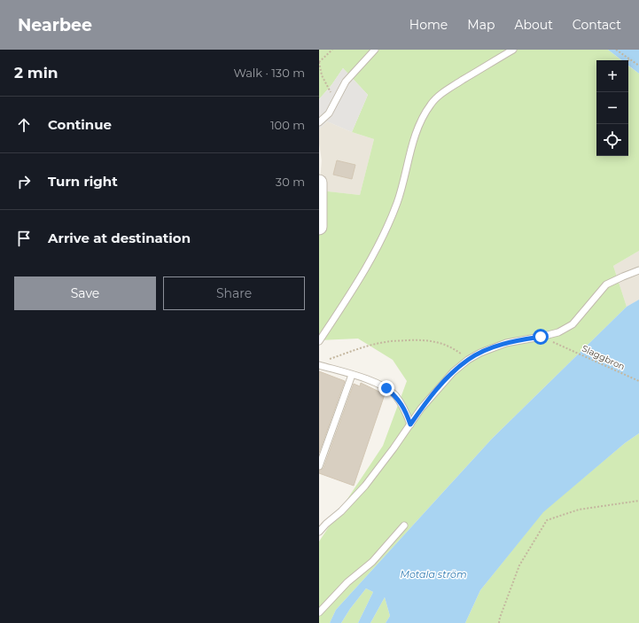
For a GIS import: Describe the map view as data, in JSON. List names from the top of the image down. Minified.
{"streets":{"path":["Slaggbron"]},"water":["Motala ström"],"page":{"header":"Nearbee","nav":["Home","Map","About","Contact"],"heading":["2 min","Walk · 130 m"],"map_buttons":["+","−"],"list":[["Continue","100 m"],["Turn right","30 m"],"Arrive at destination"],"buttons":["Save","Share"]}}
